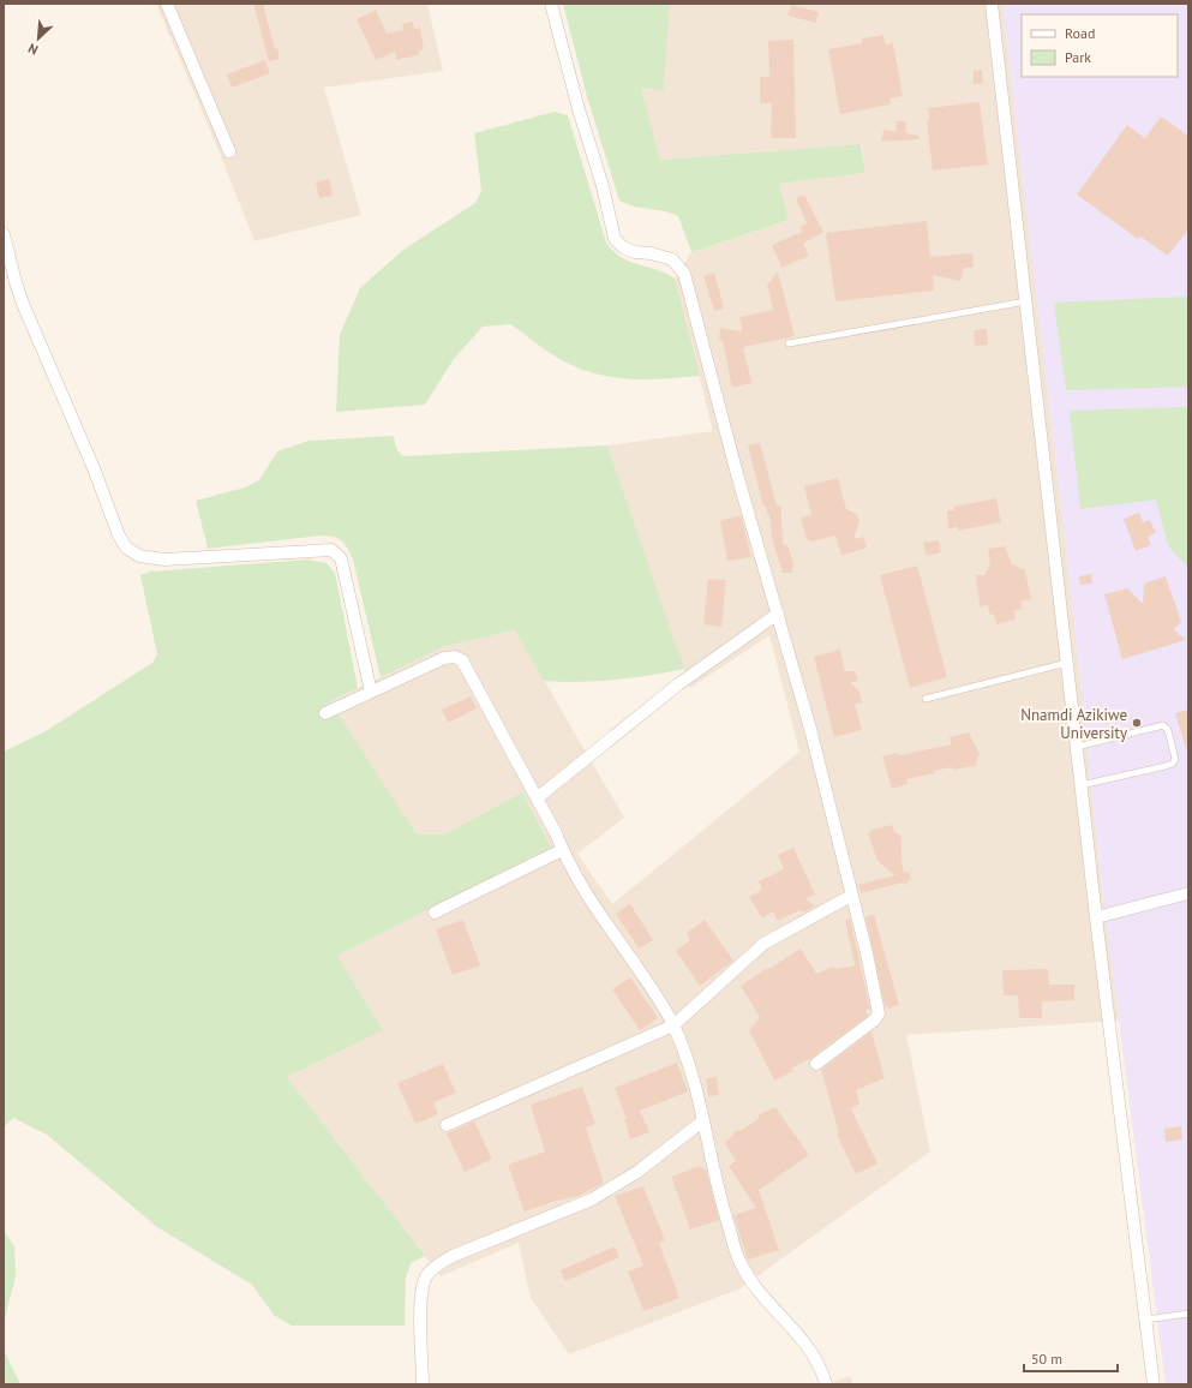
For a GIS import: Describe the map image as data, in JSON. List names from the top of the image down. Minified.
{"places":["Nnamdi Azikiwe University"],"legend":["Road","Park"],"scale_bar":"50 m","north":"bottom left"}
